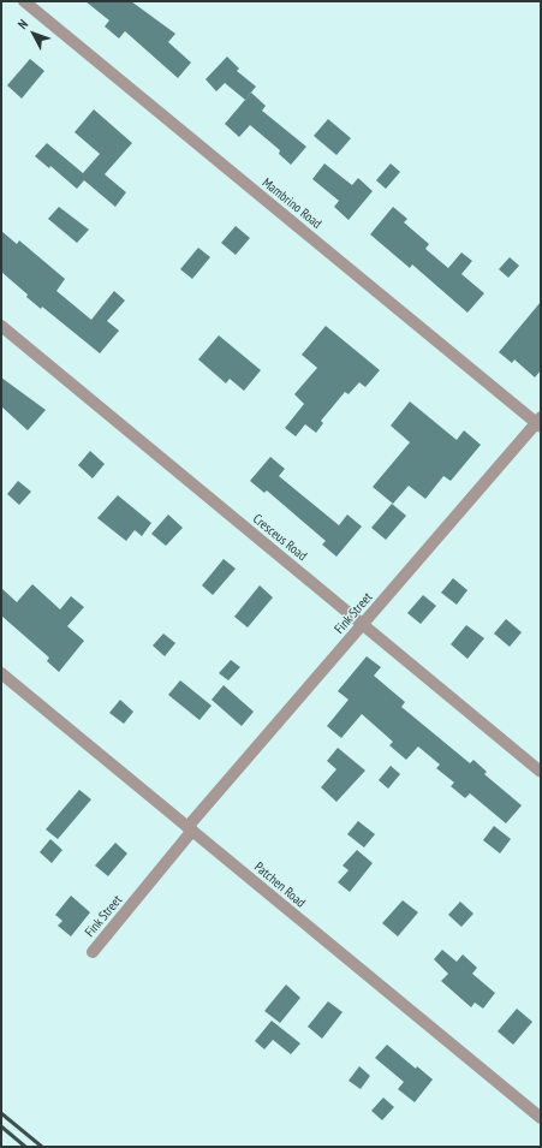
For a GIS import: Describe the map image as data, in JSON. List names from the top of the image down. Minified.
{"streets":{"street":["Mambrino Road","Cresceus Road","Fink Street","Patchen Road"]},"crossings":[["Mambrino Road","Fink Street"],["Cresceus Road","Fink Street"],["Fink Street","Patchen Road"]],"north":"top left"}
